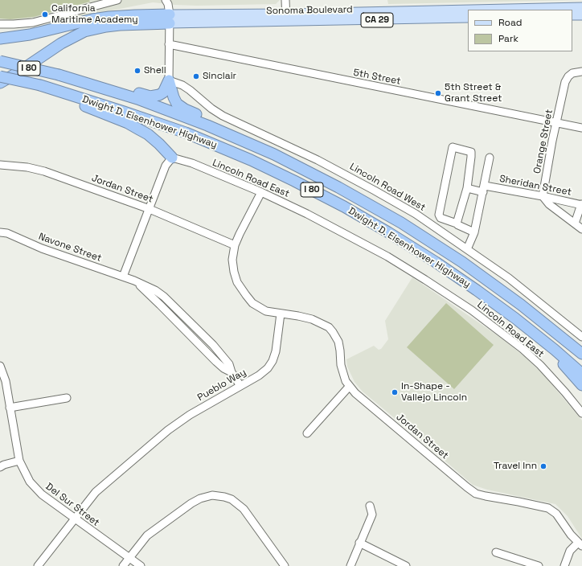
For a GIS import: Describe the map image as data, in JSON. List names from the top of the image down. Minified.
{"streets":{"highway":["CA 29","I 80","Dwight D. Eisenhower Highway"],"main road":["Sonoma Boulevard"],"street":["5th Street","Orange Street","Lincoln Road East","Sheridan Street","Lincoln Road West","Jordan Street","Navone Street","Pueblo Way","Del Sur Street"]},"crossings":[["Sonoma Boulevard","CA 29"],["5th Street","Orange Street"],["Orange Street","Sheridan Street"],["Jordan Street","Pueblo Way"],["Navone Street","Pueblo Way"],["Pueblo Way","Del Sur Street"]],"places":["California Maritime Academy","Shell","Sinclair","5th Street & Grant Street","In-Shape - Vallejo Lincoln","Travel Inn"],"legend":["Road","Park"]}
